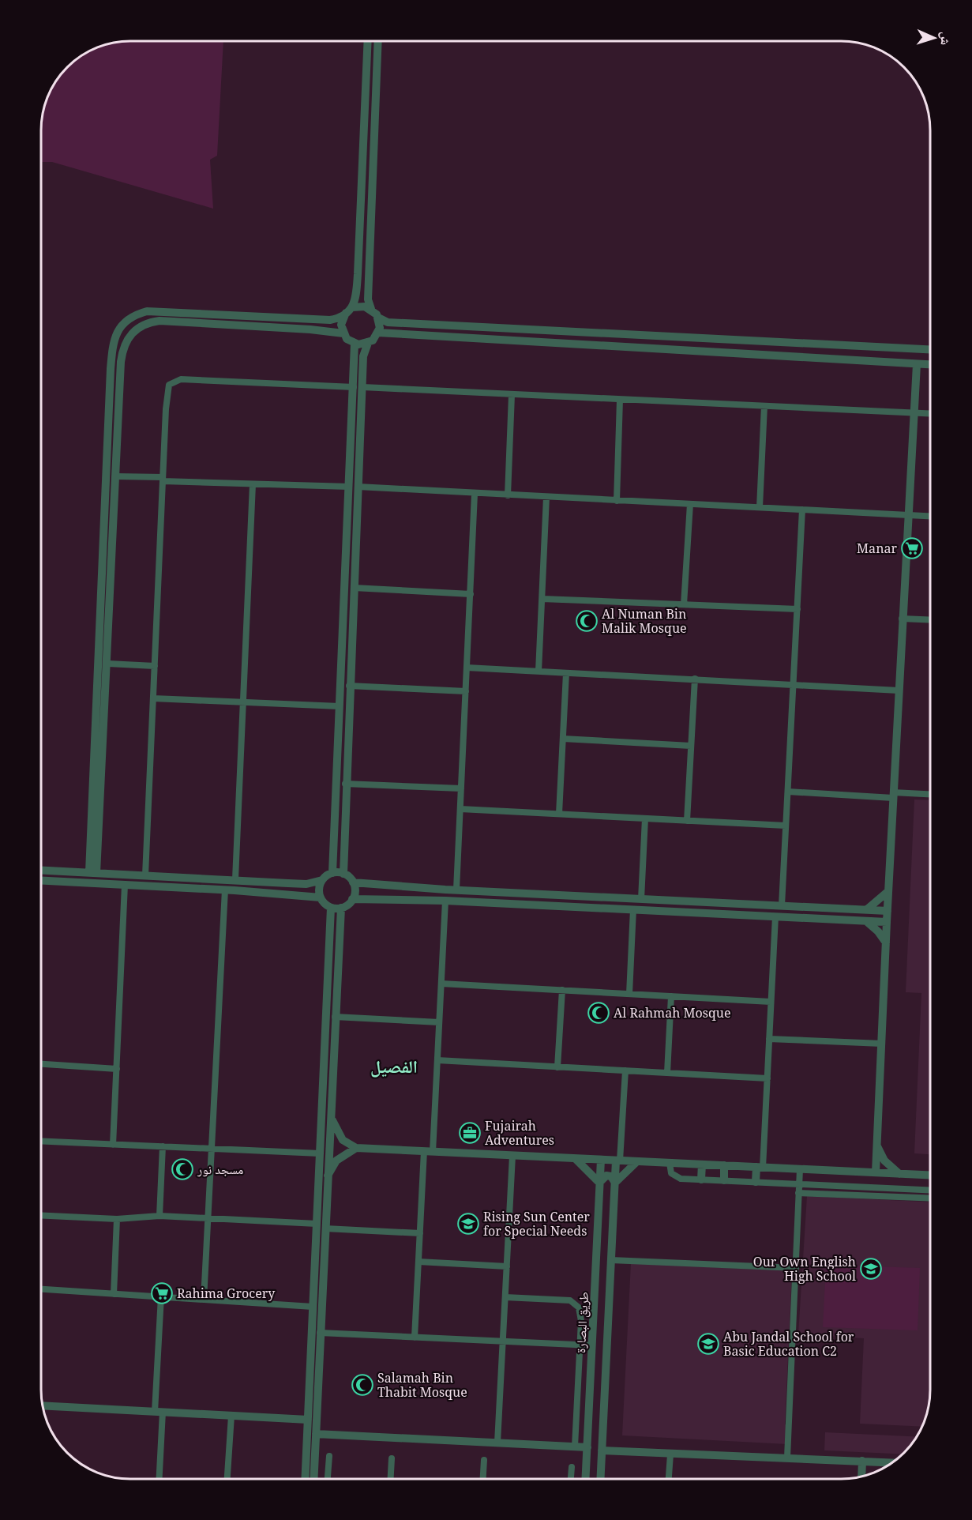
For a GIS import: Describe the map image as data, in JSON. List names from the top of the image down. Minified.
{"streets":{"street":["طريق البصارة"]},"districts":["الفصيل"],"places":{"supermarket":["Manar","Rahima Grocery"],"mosque":["Al Numan Bin Malik Mosque","Al Rahmah Mosque","مسجد نور","Salamah Bin Thabit Mosque"],"office":["Fujairah Adventures"],"school or university":["Rising Sun Center for Special Needs","Our Own English High School","Abu Jandal School for Basic Education C2"]},"north":"right"}
